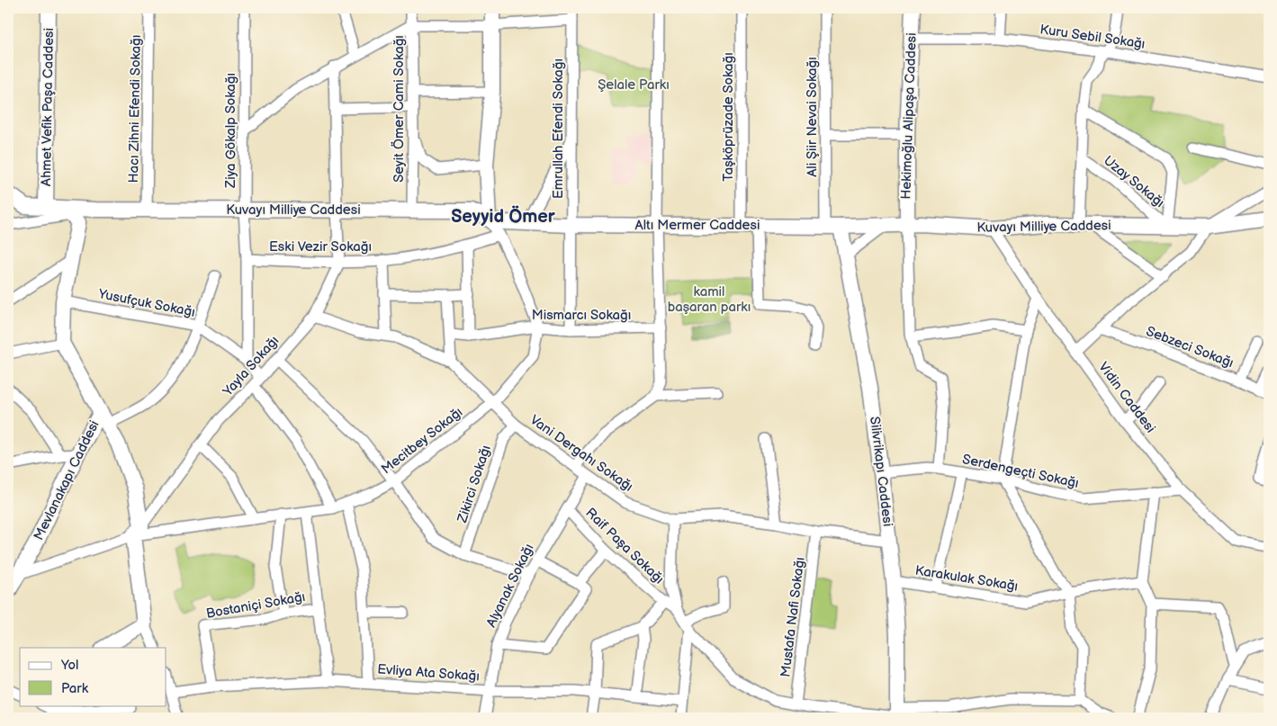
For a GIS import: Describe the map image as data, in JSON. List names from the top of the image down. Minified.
{"streets":{"street":["Kuru Sebil Sokağı","Ahmet Vefik Paşa Caddesi","Hacı Zihni Efendi Sokağı","Seyit Ömer Cami Sokağı","Hekimoğlu Alipaşa Caddesi","Taşköprüzade Sokağı","Ali Şiir Nevai Sokağı","Emrullah Efendi Sokağı","Ziya Gökalp Sokağı","Uzay Sokağı","Kuvayı Milliye Caddesi","Altı Mermer Caddesi","Eski Vezir Sokağı","Yusufçuk Sokağı","Mismarcı Sokağı","Sebzeci Sokağı","Yayla Sokağı","Vidin Caddesi","Meсitbey Sokağı","Vani Dergahı Sokağı","Silivrikapı Caddesi","Serdengeçti Sokağı","Mevlanakapı Caddesi","Zikirci Sokağı","Raif Paşa Sokağı","Karakulak Sokağı","Alyanak Sokağı","Bostaniçi Sokağı","Mustafa Nafi Sokağı","Evliya Ata Sokağı"]},"crossings":[["Kuru Sebil Sokağı","Hekimoğlu Alipaşa Caddesi"],["Ahmet Vefik Paşa Caddesi","Kuvayı Milliye Caddesi"],["Hacı Zihni Efendi Sokağı","Kuvayı Milliye Caddesi"],["Seyit Ömer Cami Sokağı","Kuvayı Milliye Caddesi"],["Hekimoğlu Alipaşa Caddesi","Kuvayı Milliye Caddesi"],["Hekimoğlu Alipaşa Caddesi","Altı Mermer Caddesi"],["Taşköprüzade Sokağı","Altı Mermer Caddesi"],["Ali Şiir Nevai Sokağı","Altı Mermer Caddesi"],["Emrullah Efendi Sokağı","Altı Mermer Caddesi"],["Emrullah Efendi Sokağı","Mismarcı Sokağı"],["Ziya Gökalp Sokağı","Kuvayı Milliye Caddesi"],["Ziya Gökalp Sokağı","Eski Vezir Sokağı"],["Ziya Gökalp Sokağı","Yusufçuk Sokağı"],["Uzay Sokağı","Kuvayı Milliye Caddesi"],["Kuvayı Milliye Caddesi","Altı Mermer Caddesi"],["Kuvayı Milliye Caddesi","Yayla Sokağı"],["Kuvayı Milliye Caddesi","Vidin Caddesi"],["Altı Mermer Caddesi","Silivrikapı Caddesi"],["Eski Vezir Sokağı","Yayla Sokağı"],["Yusufçuk Sokağı","Yayla Sokağı"],["Yusufçuk Sokağı","Meсitbey Sokağı"],["Mismarcı Sokağı","Meсitbey Sokağı"],["Yayla Sokağı","Meсitbey Sokağı"],["Yayla Sokağı","Vani Dergahı Sokağı"],["Vidin Caddesi","Serdengeçti Sokağı"],["Meсitbey Sokağı","Vani Dergahı Sokağı"],["Meсitbey Sokağı","Mevlanakapı Caddesi"],["Vani Dergahı Sokağı","Silivrikapı Caddesi"],["Vani Dergahı Sokağı","Zikirci Sokağı"],["Vani Dergahı Sokağı","Alyanak Sokağı"],["Vani Dergahı Sokağı","Mustafa Nafi Sokağı"],["Silivrikapı Caddesi","Serdengeçti Sokağı"],["Silivrikapı Caddesi","Karakulak Sokağı"],["Raif Paşa Sokağı","Alyanak Sokağı"],["Alyanak Sokağı","Evliya Ata Sokağı"],["Bostaniçi Sokağı","Evliya Ata Sokağı"]],"districts":["Seyyid Ömer"],"parks":["Şelale Parkı","kamil başaran parkı"],"legend":["Yol","Park"]}
